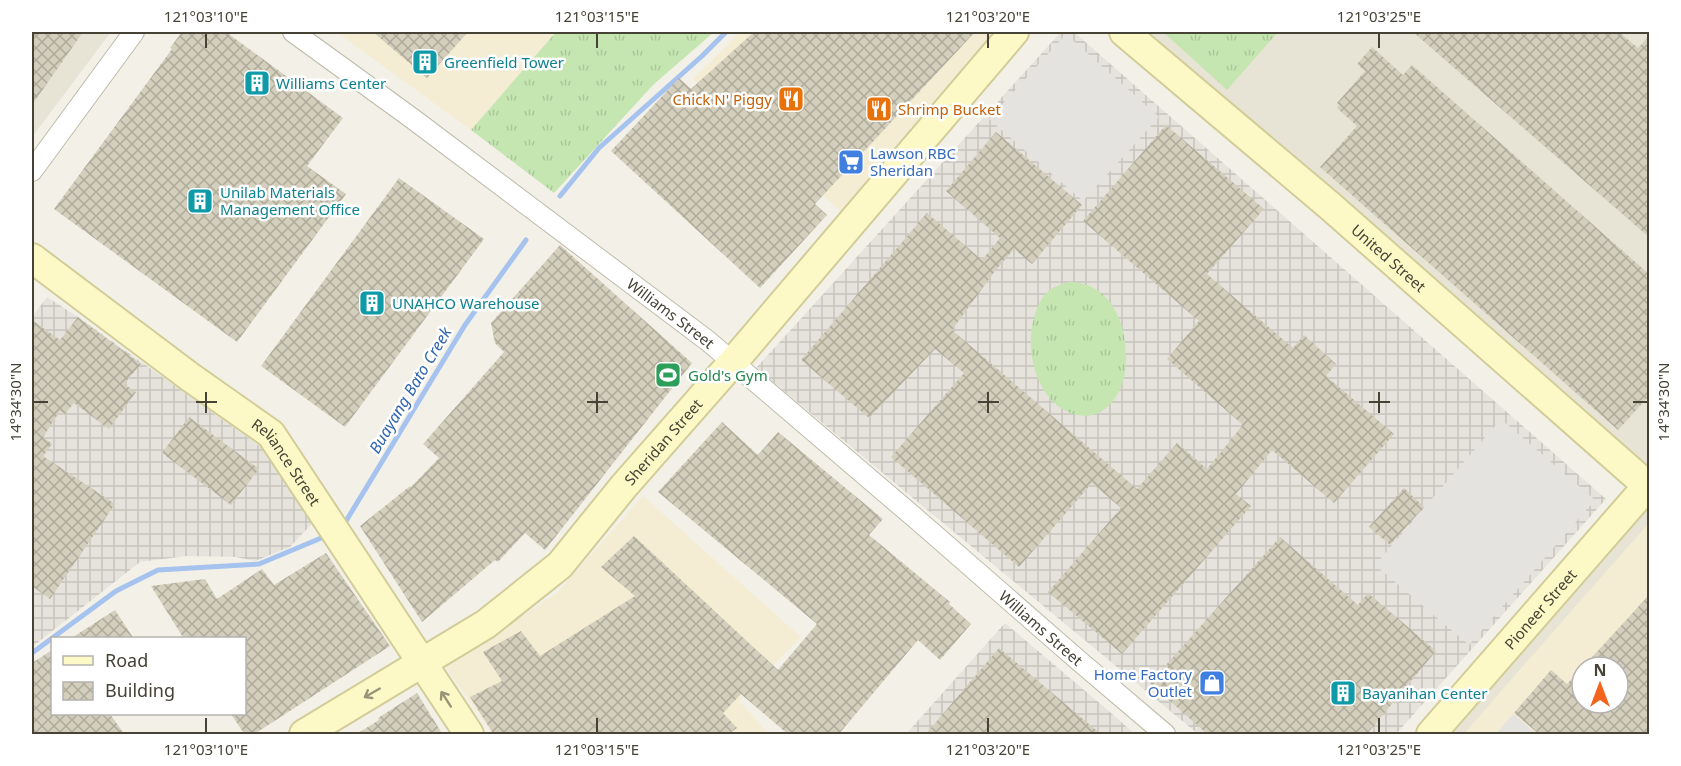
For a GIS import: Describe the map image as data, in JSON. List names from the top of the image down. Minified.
{"streets":{"street":["United Street","Williams Street","Sheridan Street","Reliance Street","Pioneer Street"]},"crossings":[["United Street","Pioneer Street"],["Williams Street","Sheridan Street"],["Sheridan Street","Reliance Street"]],"water":["Buayang Bato Creek"],"places":{"building":["Greenfield Tower","Williams Center","Unilab Materials Management Office","UNAHCO Warehouse","Bayanihan Center"],"restaurant":["Chick N' Piggy","Shrimp Bucket"],"supermarket":["Lawson RBC Sheridan"],"sports":["Gold's Gym"],"shop":["Home Factory Outlet"]},"legend":["Road","Building"],"north":"top","coordinates":["121°03'10\"E","121°03'15\"E","121°03'20\"E","121°03'25\"E","14°34'30\"N"]}
